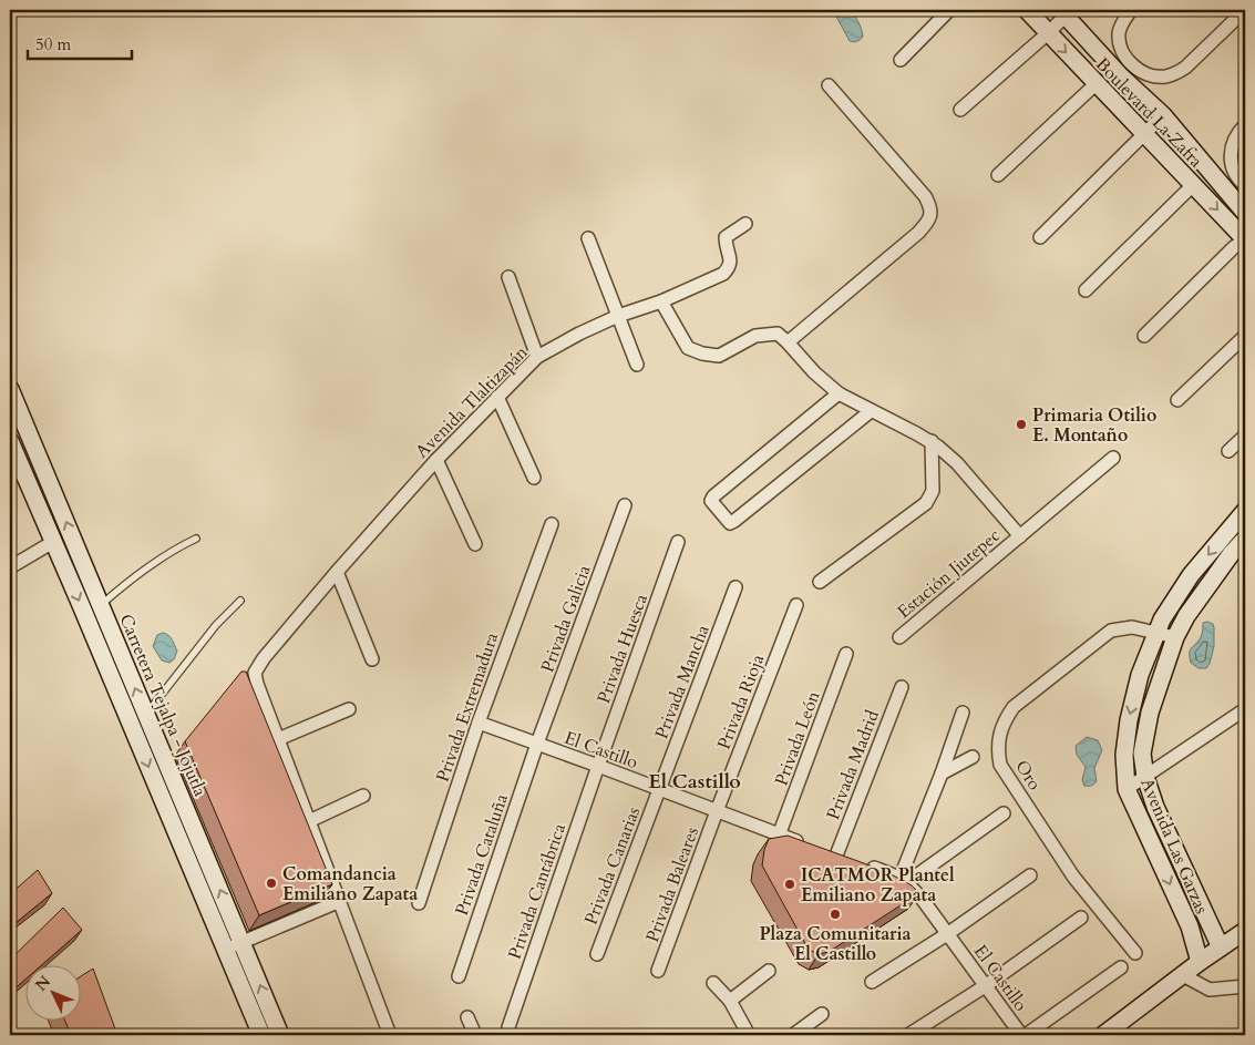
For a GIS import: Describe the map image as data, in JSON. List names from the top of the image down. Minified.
{"streets":{"street":["Boulevard La Zafra","Avenida Tlaltizapán","Estación Jiutepec","Privada Galicia","Privada Huesca","Privada Mancha","Privada Rioja","Carretera Tejalpa - Jojutla","Privada Extremadura","Privada León","El Castillo","Privada Madrid","Oro","Avenida Las Garzas","Privada Cataluña","Privada Canarias","Privada Baleares","Privada Cantábrica"]},"crossings":[["Privada Galicia","El Castillo"],["Privada Galicia","Privada Cataluña"],["Privada Huesca","El Castillo"],["Privada Huesca","Privada Cantábrica"],["Privada Mancha","El Castillo"],["Privada Mancha","Privada Canarias"],["Privada Rioja","El Castillo"],["Privada Rioja","Privada Baleares"],["Privada Extremadura","El Castillo"],["Privada León","El Castillo"],["El Castillo","Privada Cataluña"],["El Castillo","Privada Canarias"],["El Castillo","Privada Baleares"],["El Castillo","Privada Cantábrica"],["Oro","Avenida Las Garzas"]],"districts":["El Castillo"],"places":["Primaria Otilio E. Montaño","Comandancia Emiliano Zapata","ICATMOR Plantel Emiliano Zapata","Plaza Comunitaria El Castillo"],"scale_bar":"50 m","north":"top left"}
